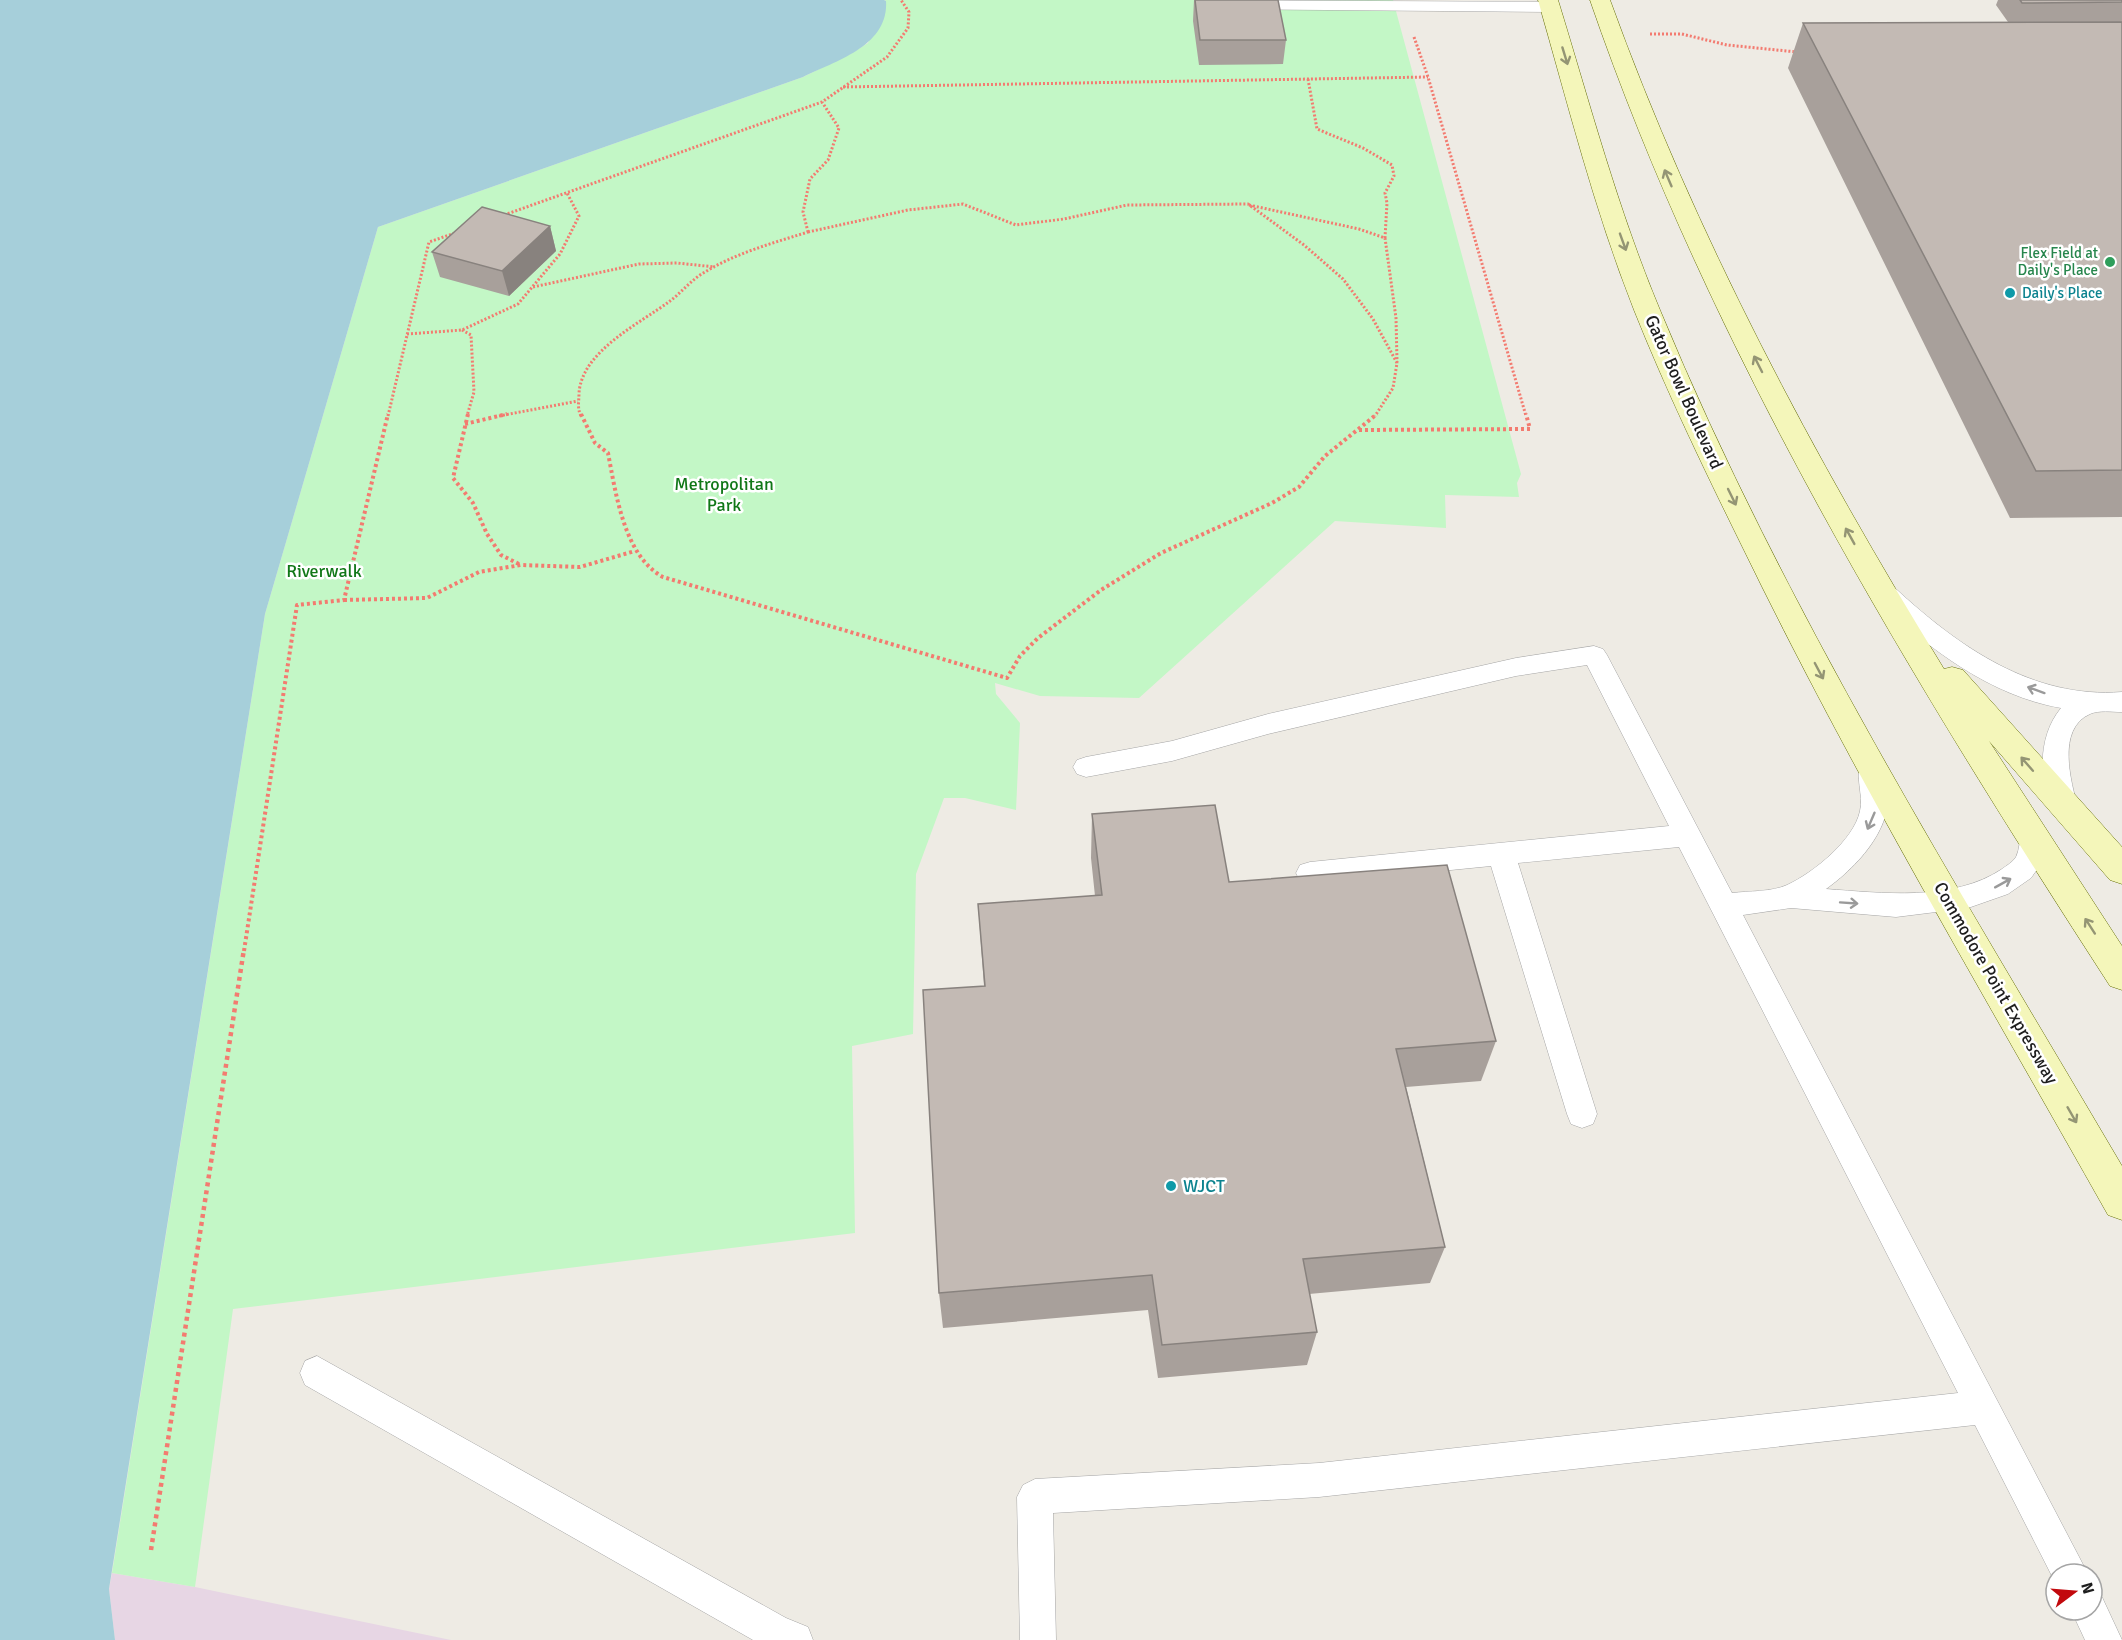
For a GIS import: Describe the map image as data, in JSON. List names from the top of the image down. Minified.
{"streets":{"main road":["Gator Bowl Boulevard","Commodore Point Expressway"]},"crossings":[["Gator Bowl Boulevard","Commodore Point Expressway"]],"parks":["Metropolitan Park","Riverwalk"],"places":["Flex Field at Daily's Place","Daily's Place","WJCT"],"north":"right"}
